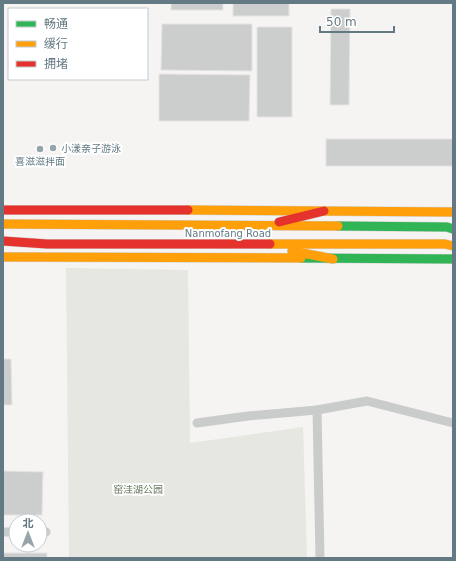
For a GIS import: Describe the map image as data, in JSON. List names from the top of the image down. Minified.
{"streets":{"main road":["Nanmofang Road"]},"parks":["窑洼湖公园"],"places":["小漾亲子游泳","喜滋滋拌面"],"legend":["畅通","缓行","拥堵"],"scale_bar":"50 m","north":"top"}
